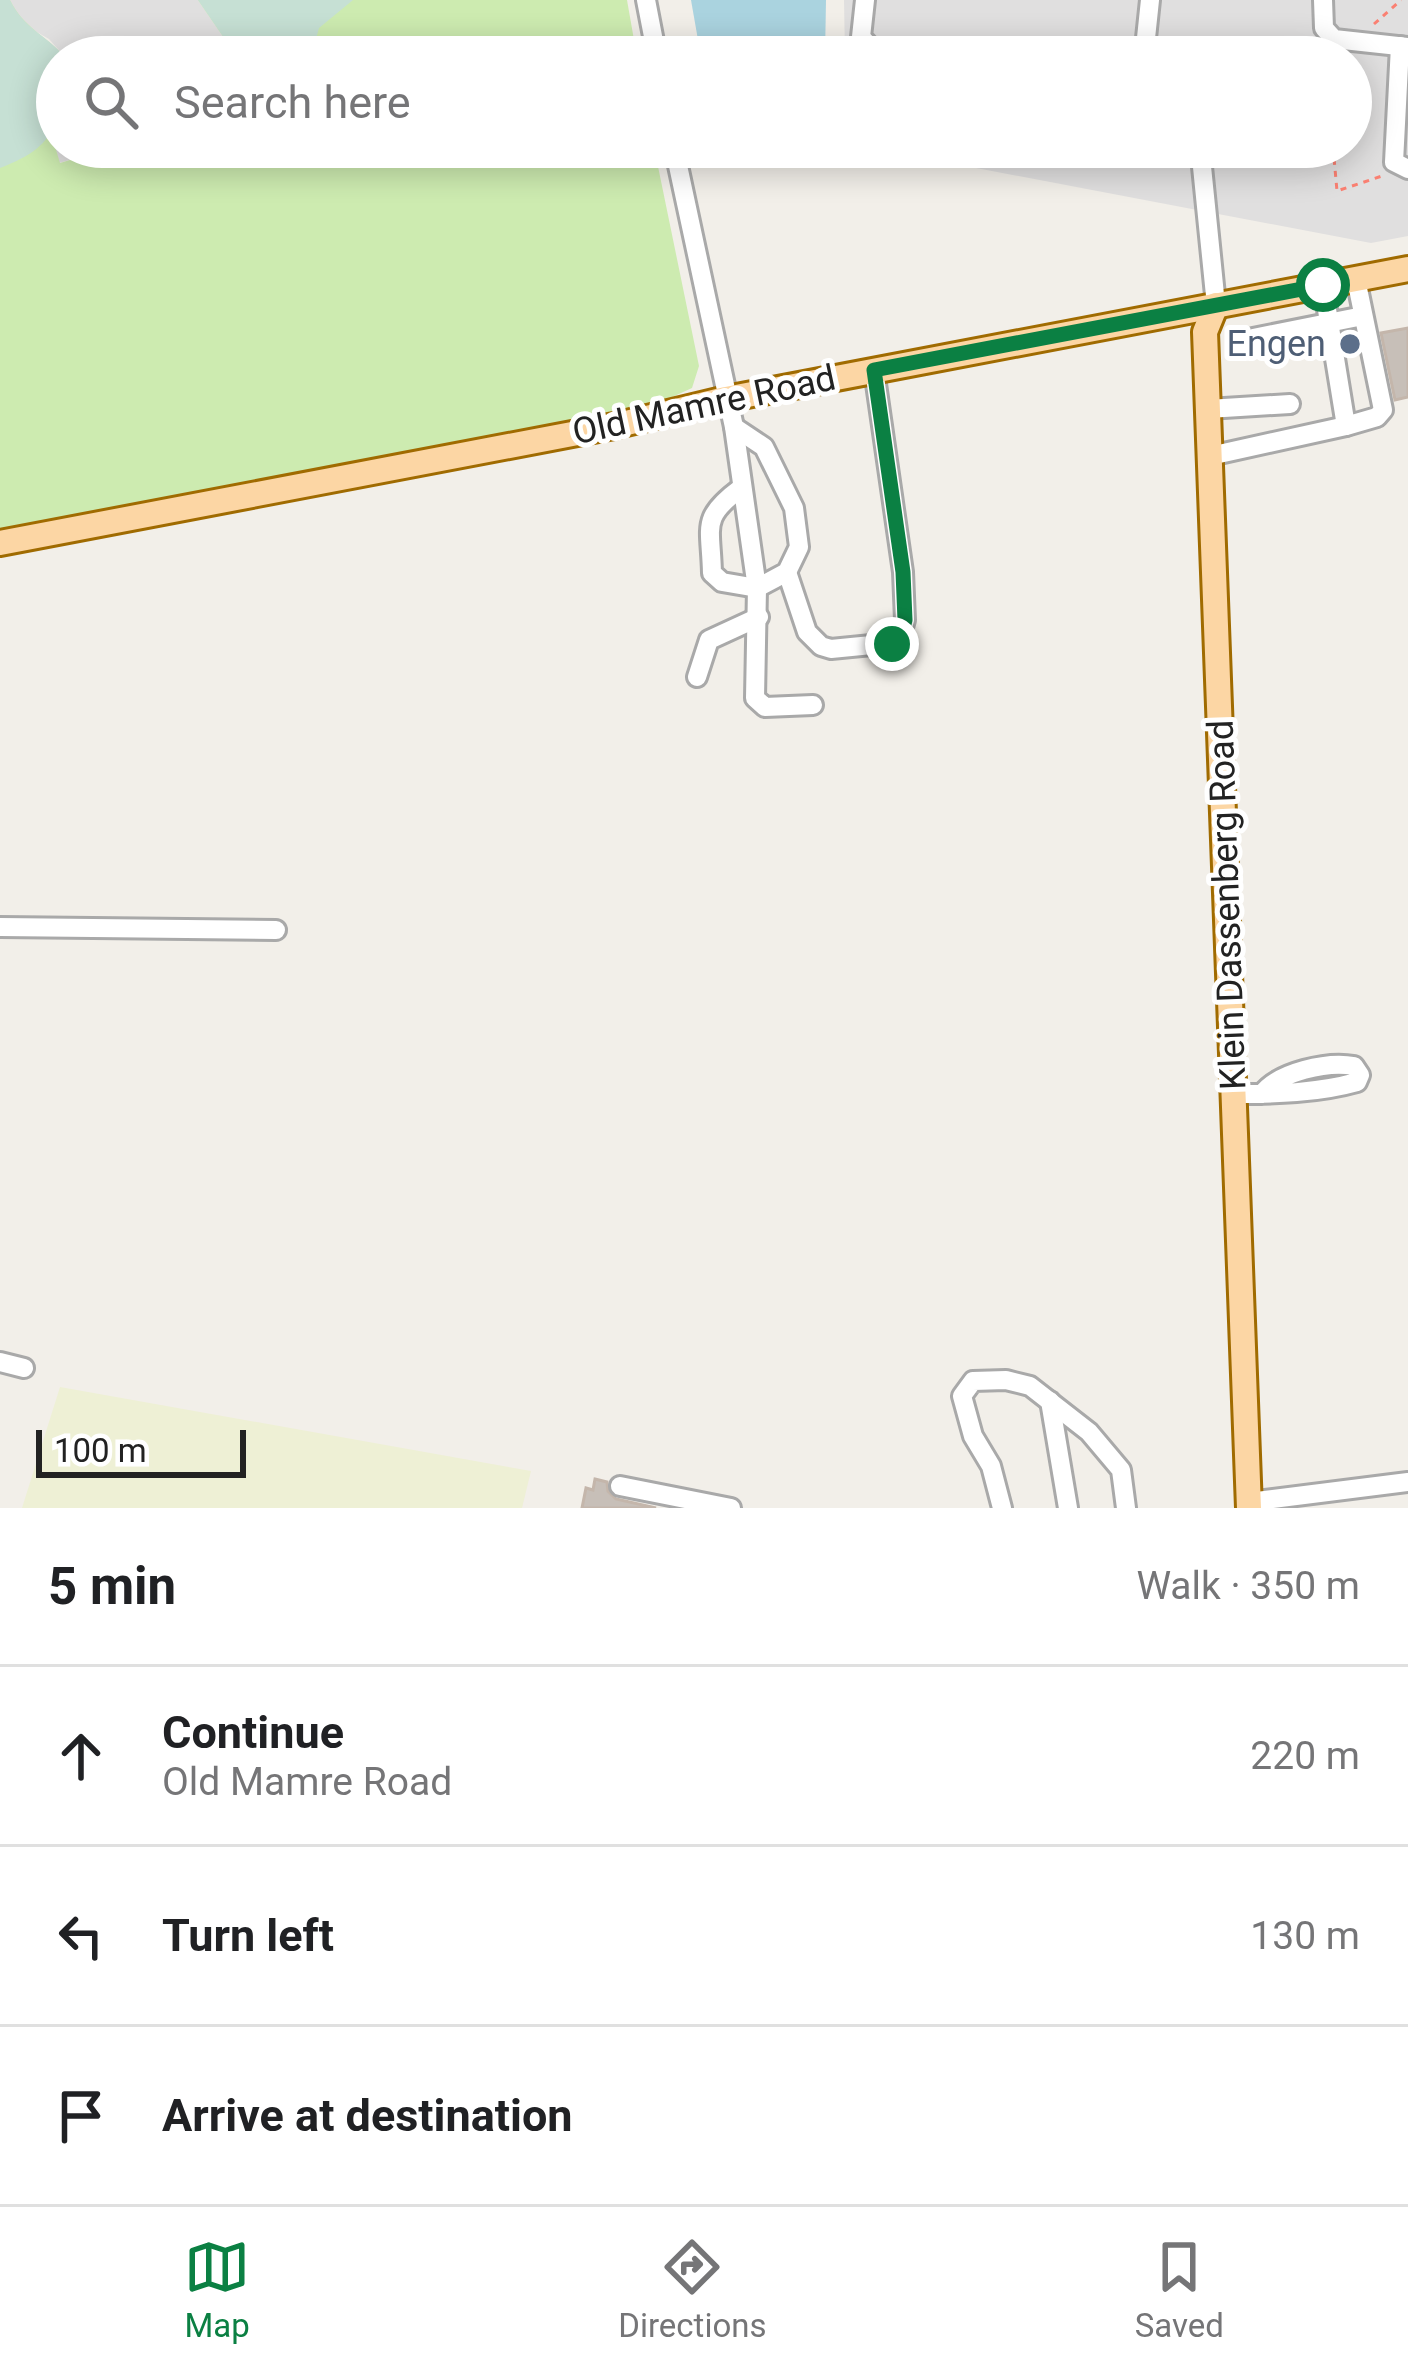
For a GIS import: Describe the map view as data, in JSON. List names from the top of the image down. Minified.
{"streets":{"main road":["Old Mamre Road","Klein Dassenberg Road"]},"crossings":[["Old Mamre Road","Klein Dassenberg Road"]],"places":["Engen"],"scale_bar":"100 m","page":{"search":"Search here","scale":"100 m","heading":["5 min","Walk · 350 m"],"list":[["Continue","Old Mamre Road","220 m"],["Turn left","130 m"],"Arrive at destination"],"nav":["Map","Directions","Saved"]}}
